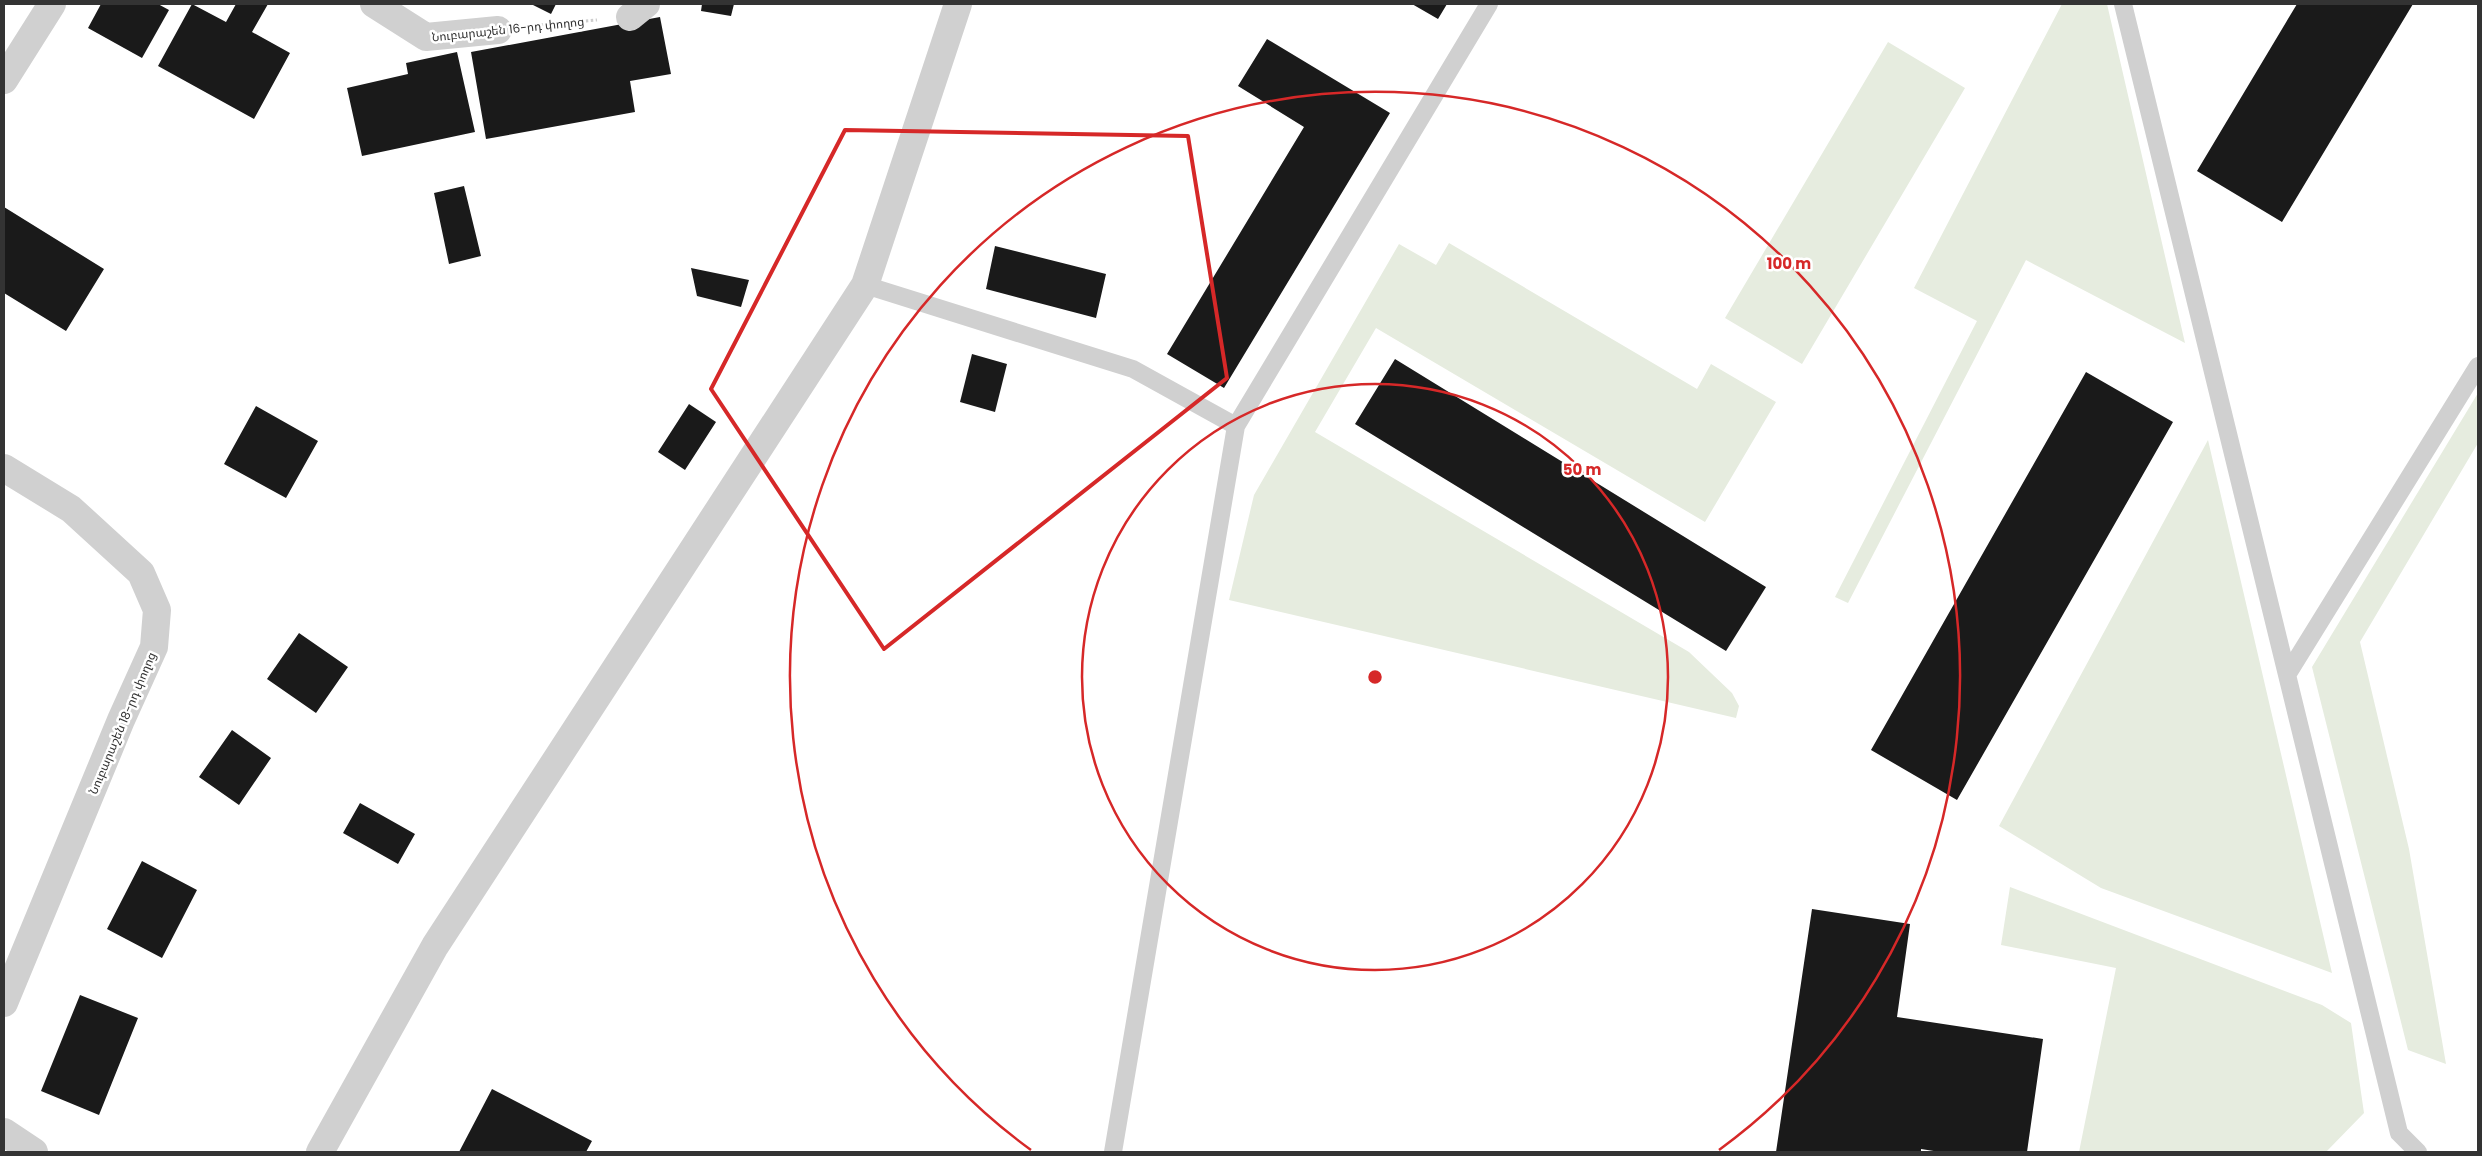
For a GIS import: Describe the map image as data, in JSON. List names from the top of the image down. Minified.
{"streets":{"street":["Նուբարաշեն 16-րդ փողոց","Նուբարաշեն 18-րդ փողոց"]},"rings":["100 m","50 m"]}
